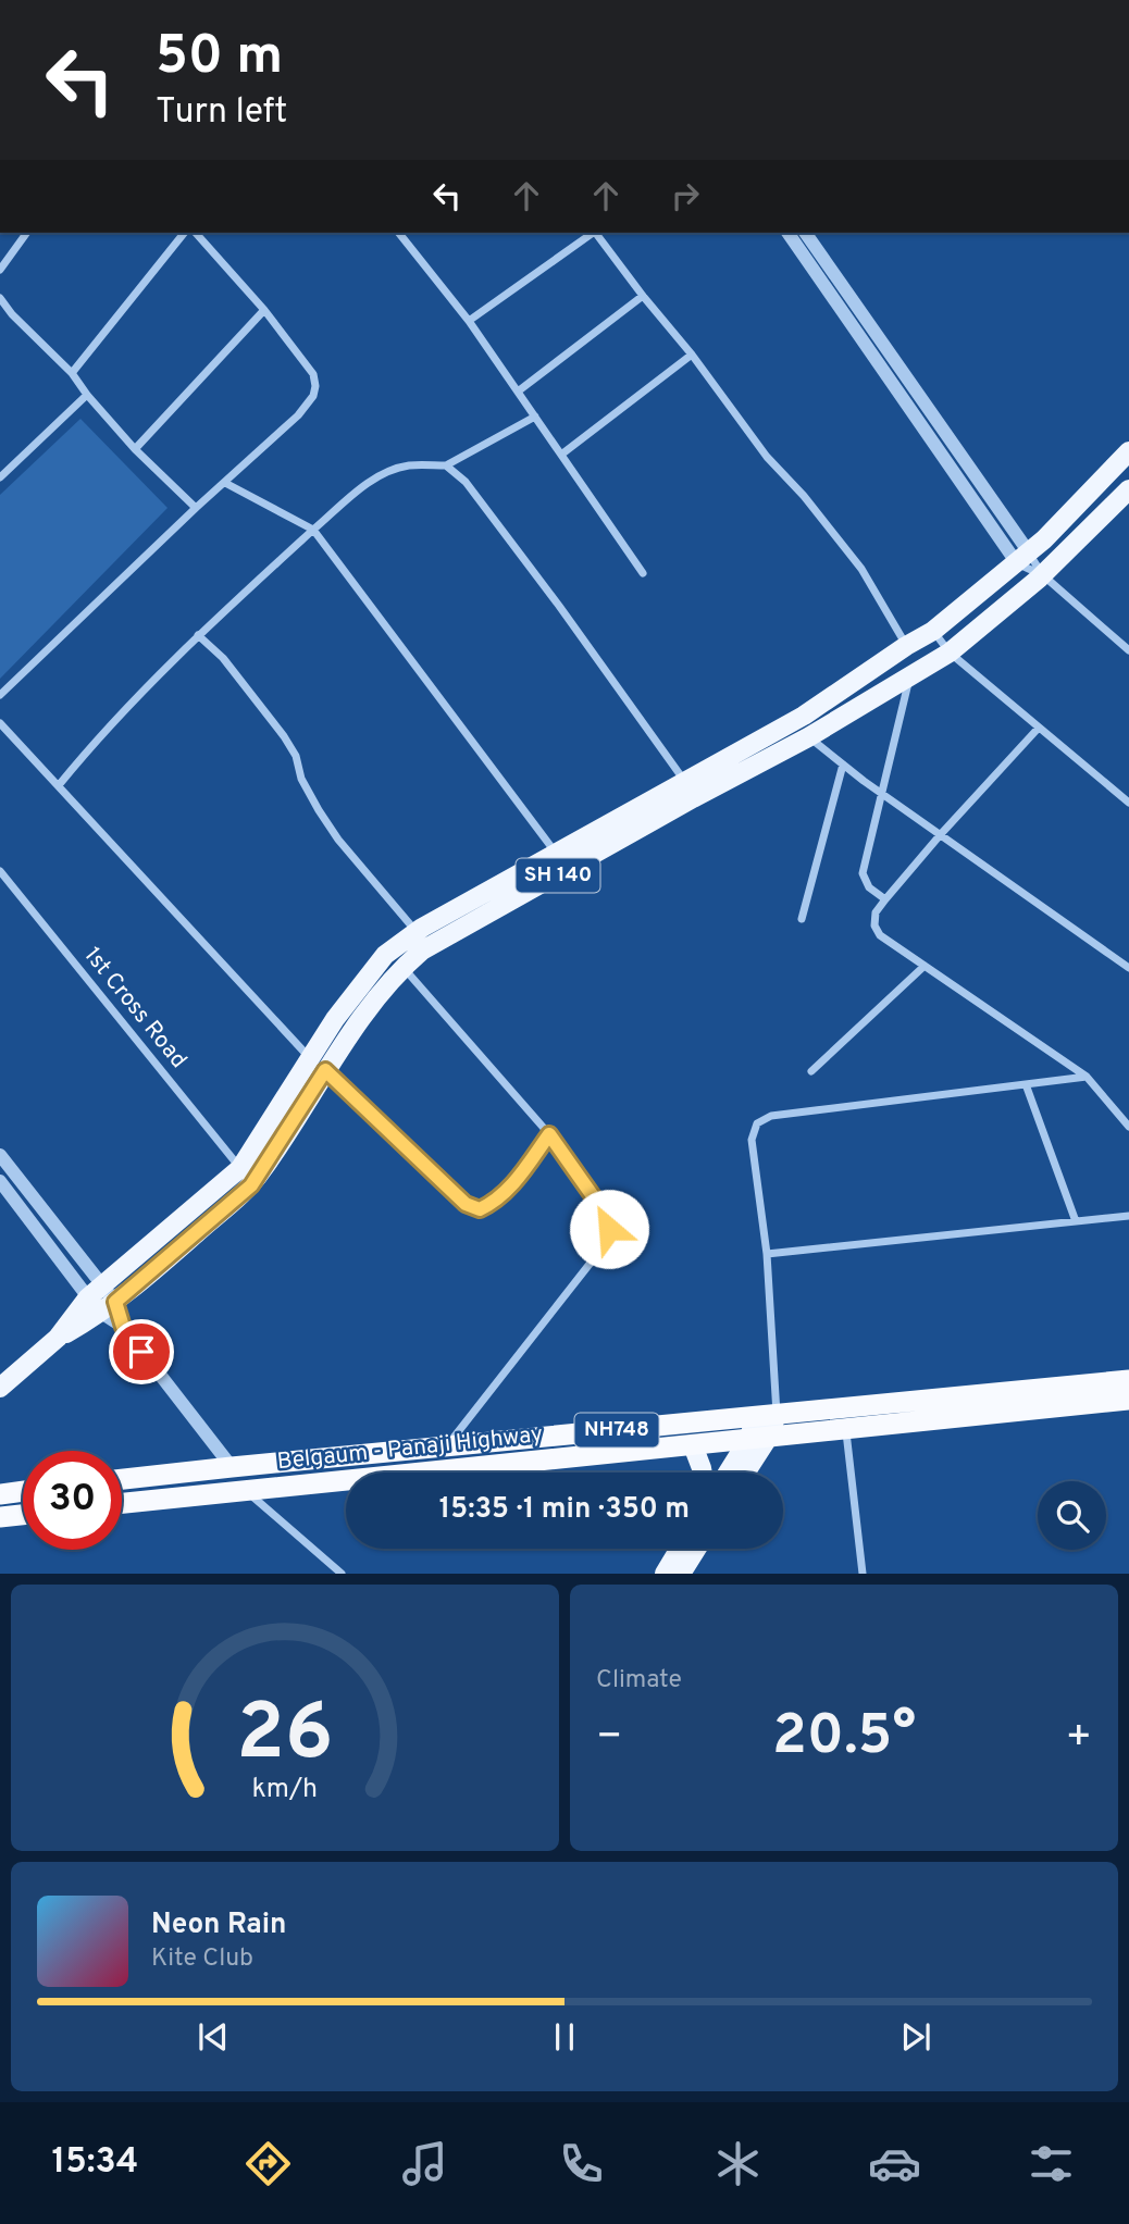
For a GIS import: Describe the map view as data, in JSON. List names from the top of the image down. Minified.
{"streets":{"highway":["NH748","Belgaum - Panaji Highway"],"main road":["SH 140"],"street":["1st Cross Road"]},"crossings":[["SH 140","1st Cross Road"]],"page":{"turn":["50 m","Turn left"],"limit":"30","trip":"15:35 · 1 min · 350 m","tile":"Climate","heat":["−","20.5°","+"],"song":["Neon Rain","Kite Club"],"tabs":"15:34","gauge":["26","km/h"]}}
